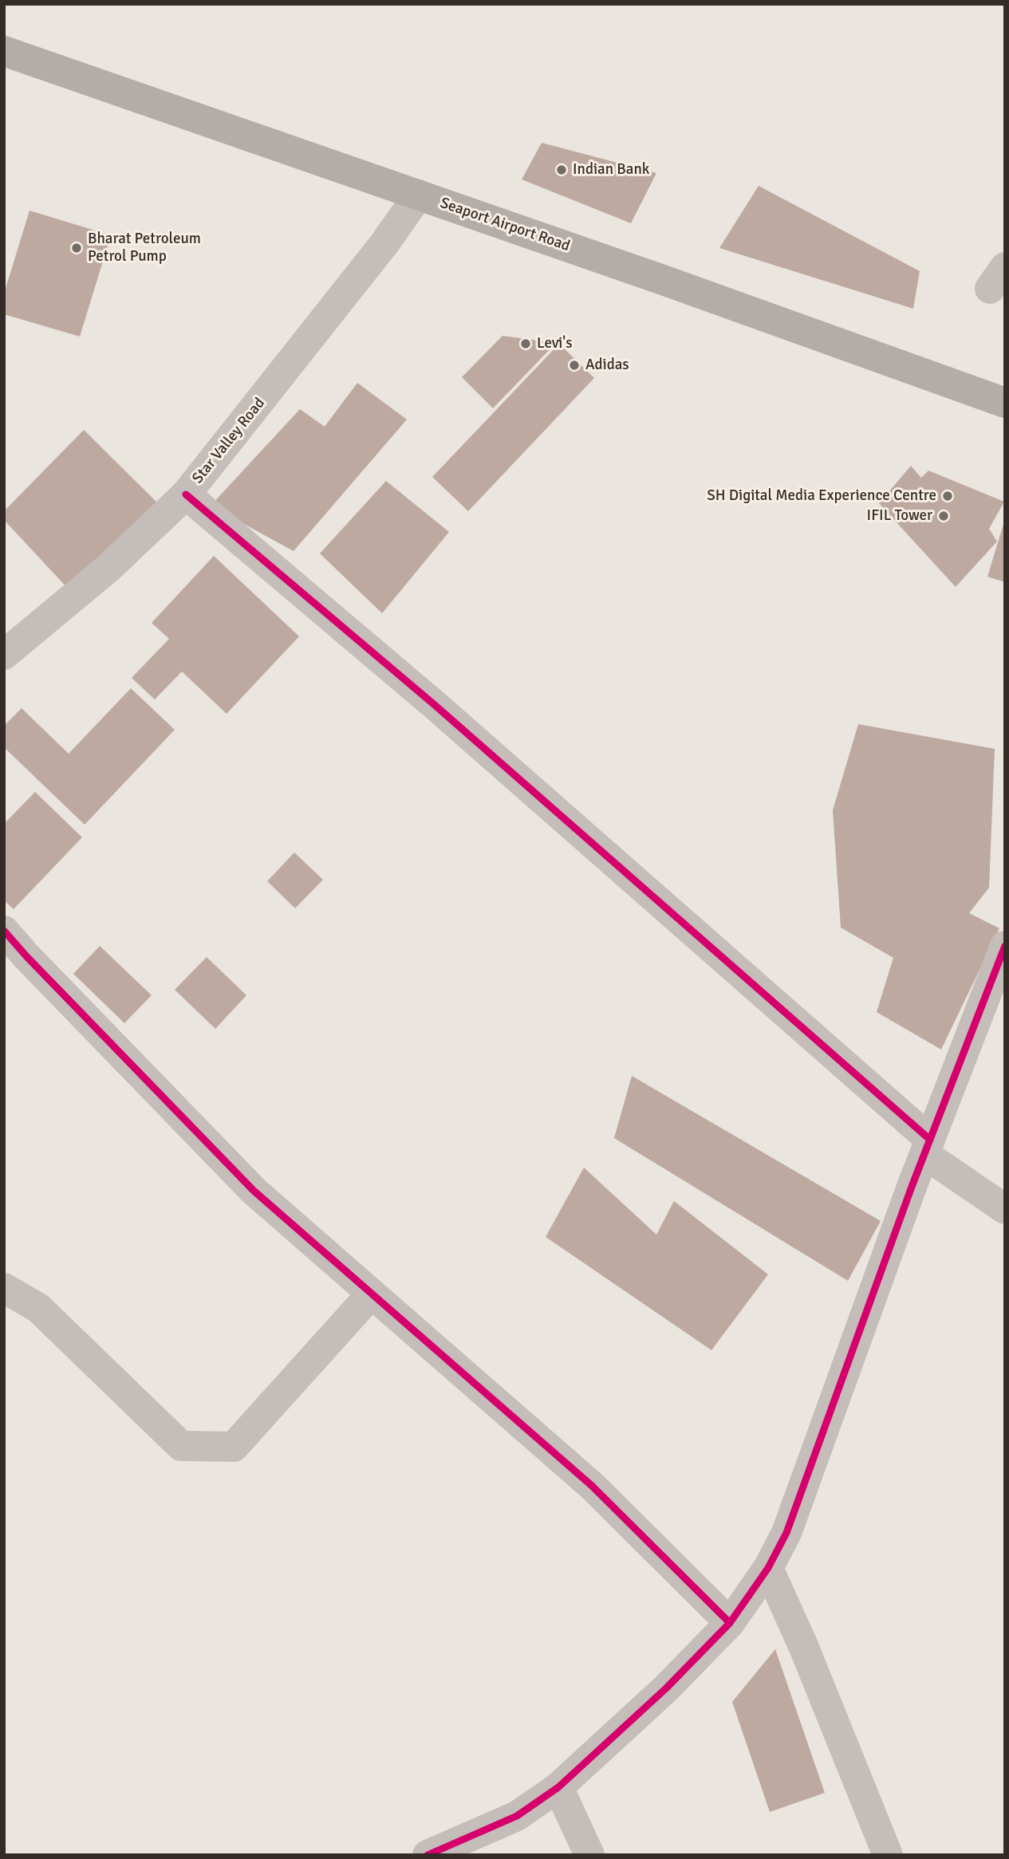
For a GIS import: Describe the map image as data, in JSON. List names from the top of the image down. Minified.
{"streets":{"main road":["Seaport Airport Road"],"street":["Star Valley Road"]},"crossings":[["Seaport Airport Road","Star Valley Road"]],"places":["Indian Bank","Bharat Petroleum Petrol Pump","Levi's","Adidas","SH Digital Media Experience Centre","IFIL Tower"]}
